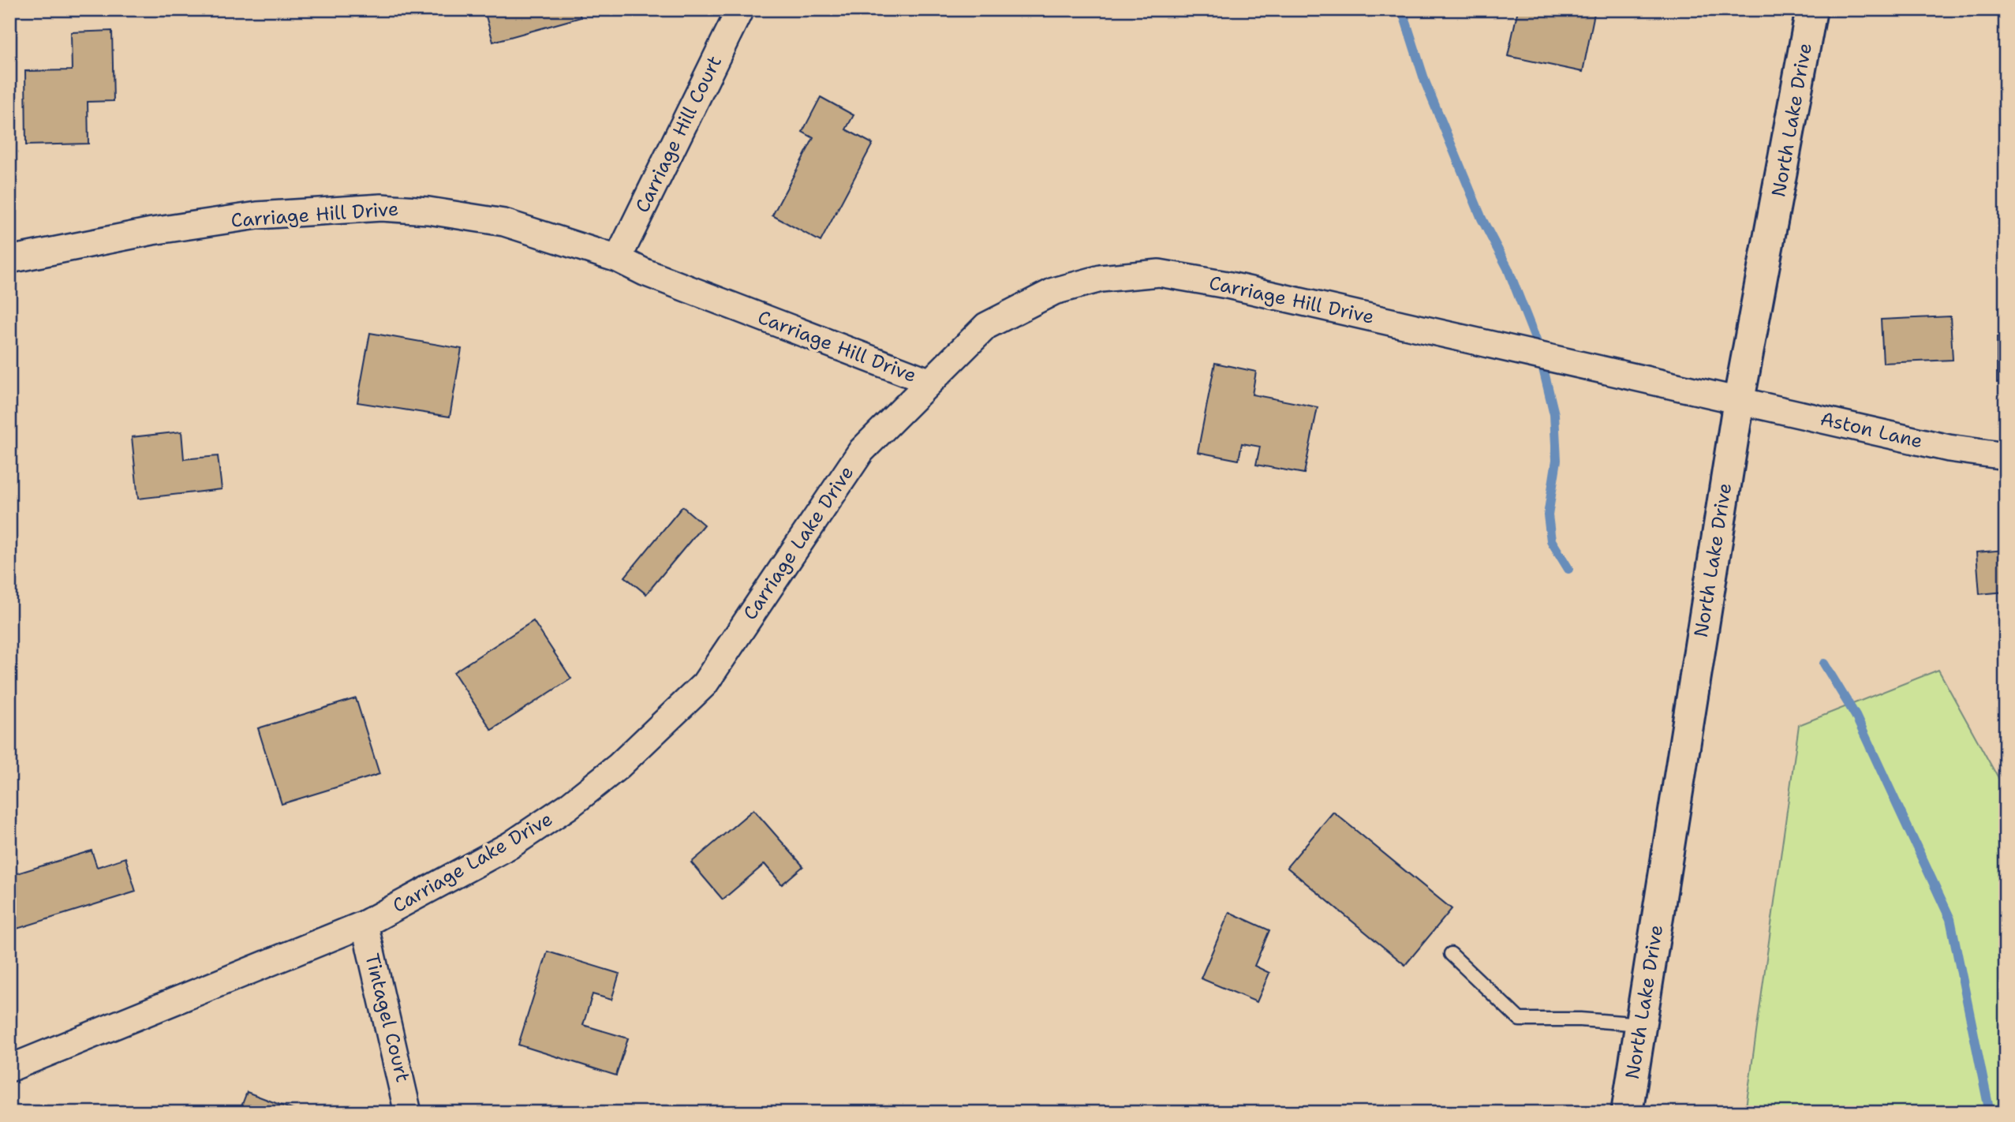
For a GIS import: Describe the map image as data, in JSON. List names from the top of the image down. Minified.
{"streets":{"main road":["North Lake Drive"],"street":["Carriage Hill Court","Carriage Hill Drive","Aston Lane","Carriage Lake Drive","Tintagel Court"]},"crossings":[["North Lake Drive","Carriage Hill Drive"],["North Lake Drive","Aston Lane"],["Carriage Hill Court","Carriage Hill Drive"],["Carriage Hill Drive","Aston Lane"],["Carriage Hill Drive","Carriage Lake Drive"],["Carriage Lake Drive","Tintagel Court"]]}
